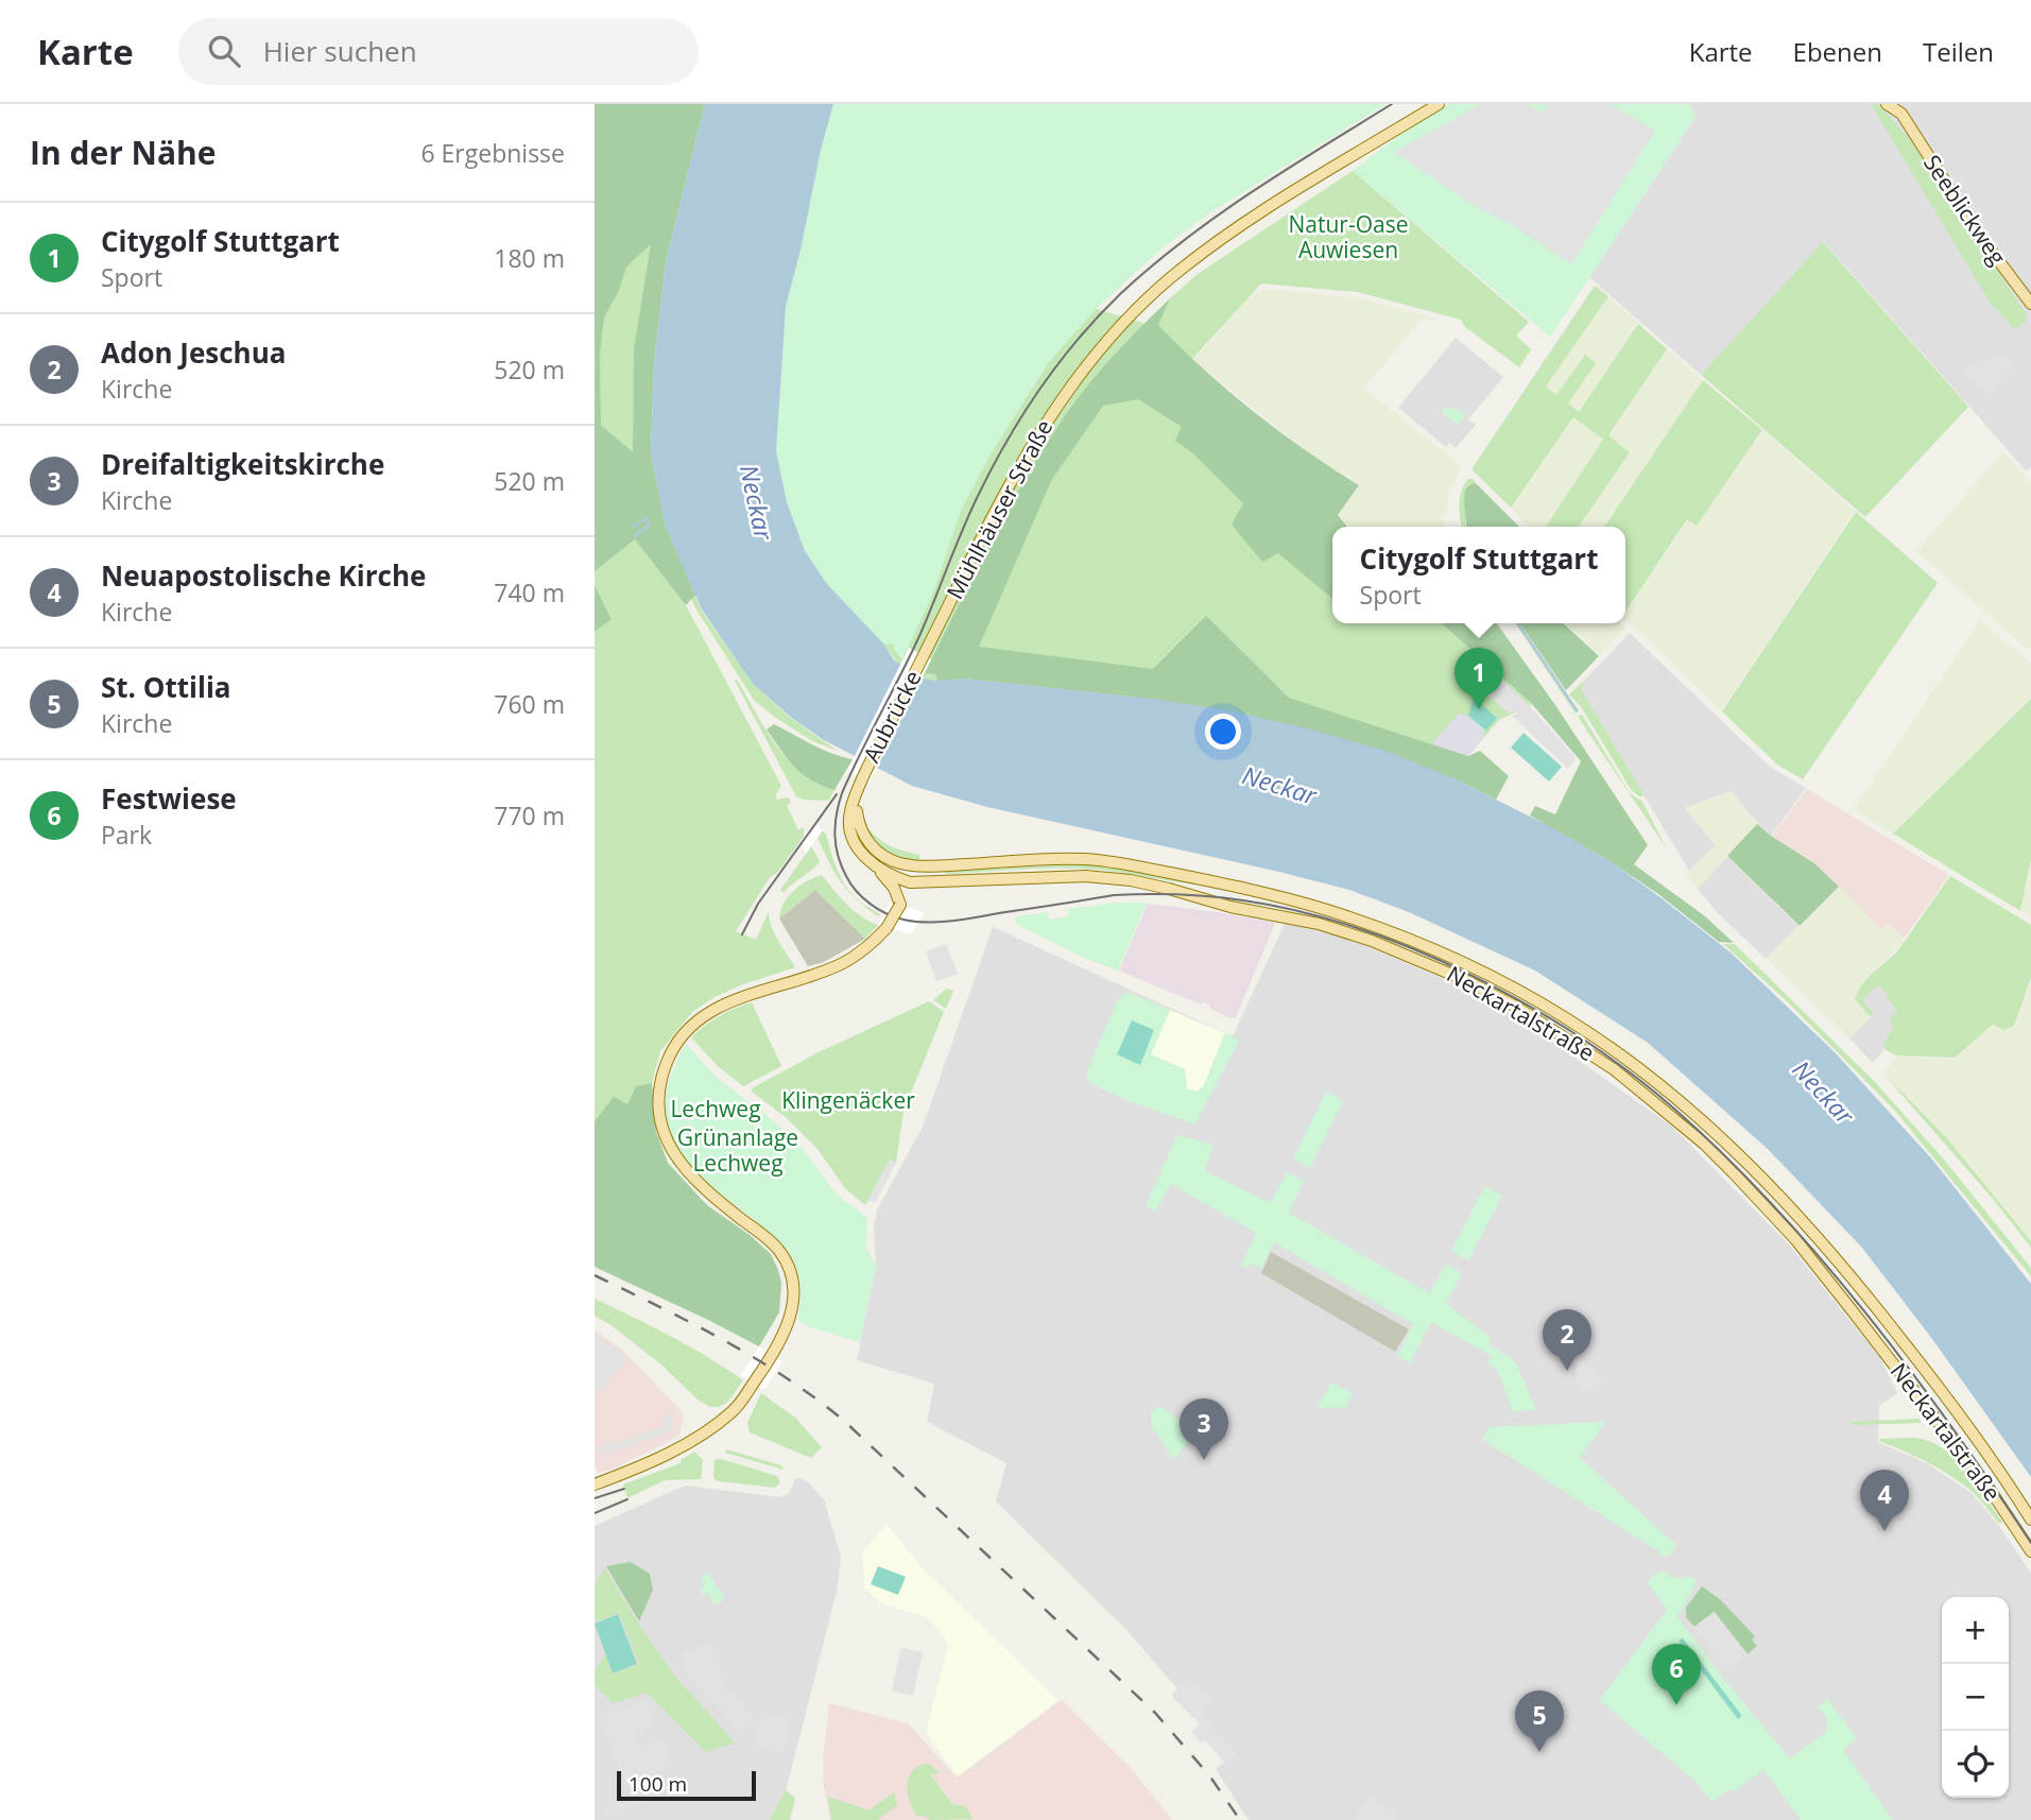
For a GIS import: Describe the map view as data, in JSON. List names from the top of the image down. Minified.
{"streets":{"main road":["Seeblickweg","Mühlhäuser Straße","Aubrücke","Neckartalstraße"]},"crossings":[["Mühlhäuser Straße","Aubrücke"],["Aubrücke","Neckartalstraße"]],"water":["Neckar"],"parks":["Natur-Oase Auwiesen","Klingenäcker","Lechweg","Grünanlage Lechweg"],"scale_bar":"100 m","page":{"header":"Karte","search":"Hier suchen","nav":["Karte","Ebenen","Teilen"],"heading":["In der Nähe","6 Ergebnisse"],"list":[{"mark":"1","name":"Citygolf Stuttgart","note":"Sport","value":"180 m"},{"mark":"2","name":"Adon Jeschua","note":"Kirche","value":"520 m"},{"mark":"3","name":"Dreifaltigkeitskirche","note":"Kirche","value":"520 m"},{"mark":"4","name":"Neuapostolische Kirche","note":"Kirche","value":"740 m"},{"mark":"5","name":"St. Ottilia","note":"Kirche","value":"760 m"},{"mark":"6","name":"Festwiese","note":"Park","value":"770 m"}],"popup":["Citygolf Stuttgart","Sport"],"pins":["1","2","3","4","6","5"],"map_buttons":["+","−"],"scale":"100 m"}}
